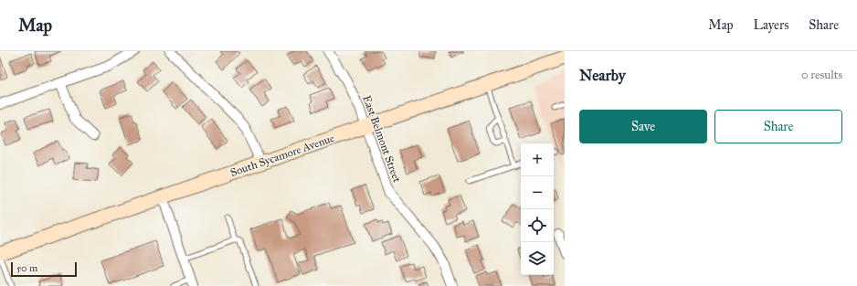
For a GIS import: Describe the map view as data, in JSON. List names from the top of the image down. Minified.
{"streets":{"main road":["South Sycamore Avenue"],"street":["East Belmont Street"]},"crossings":[["East Belmont Street","South Sycamore Avenue"]],"scale_bar":"50 m","page":{"header":"Map","nav":["Map","Layers","Share"],"heading":["Nearby","0 results"],"buttons":["Save","Share"],"map_buttons":["+","−"],"scale":"50 m"}}
